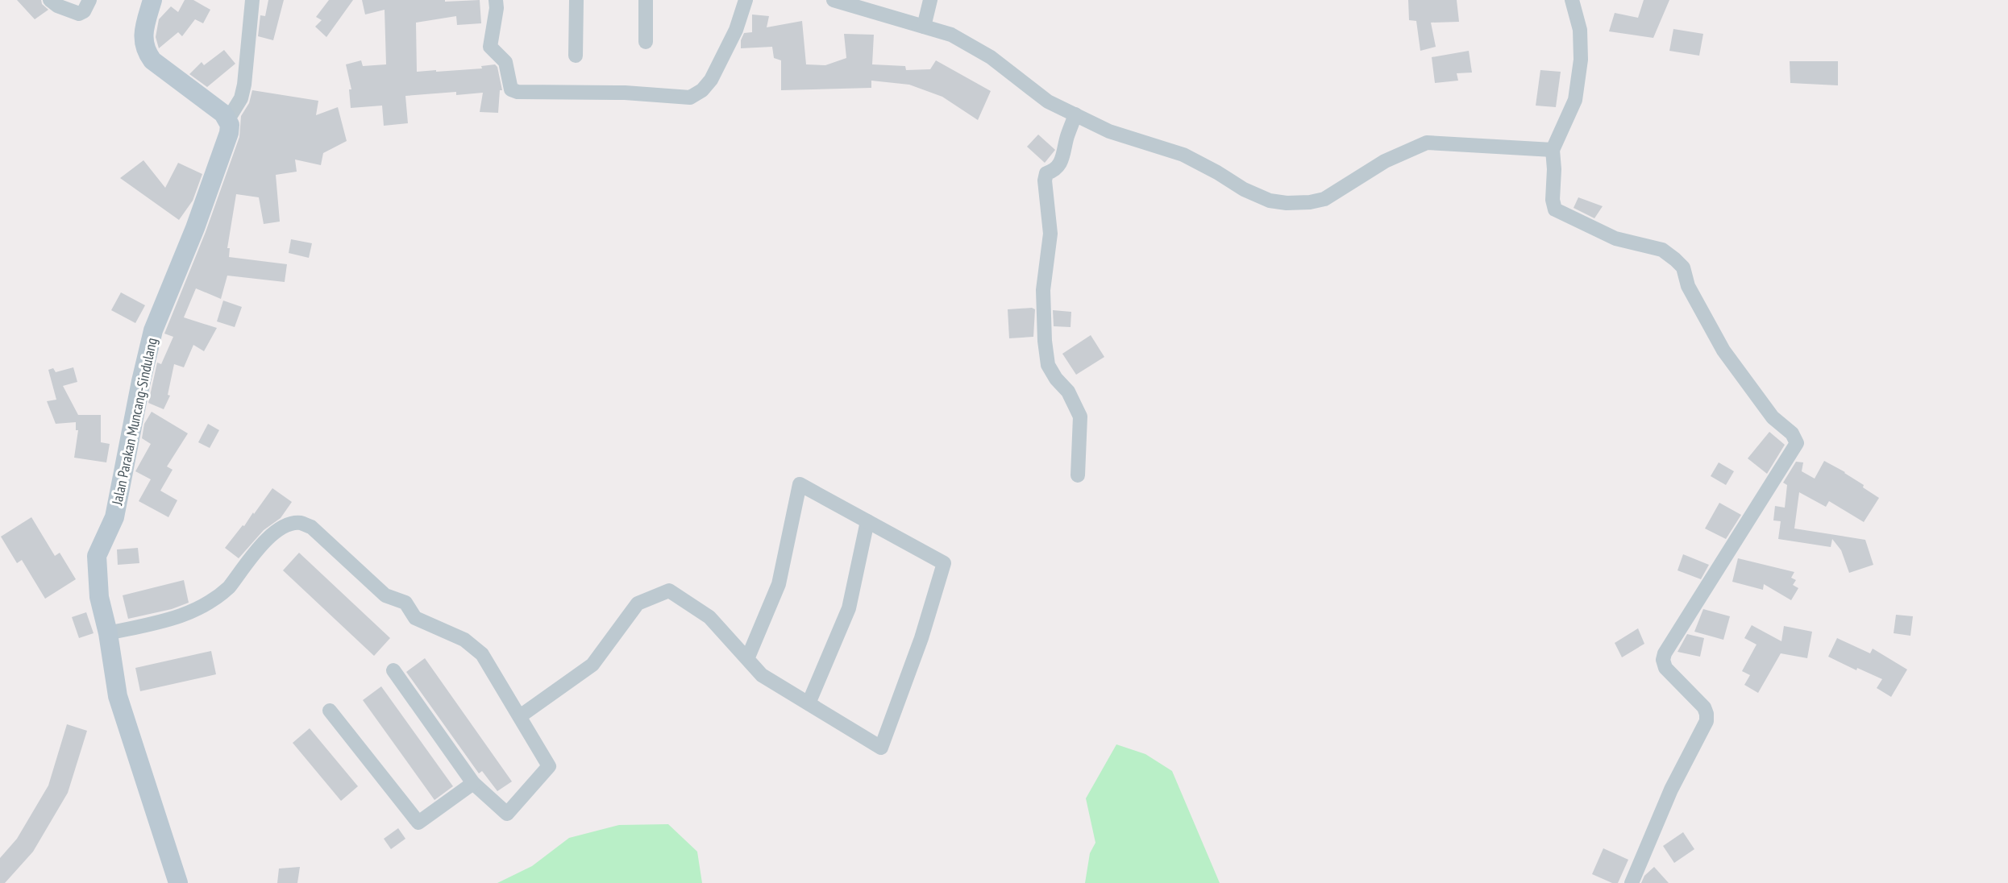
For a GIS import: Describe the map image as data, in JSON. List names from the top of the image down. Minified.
{"streets":{"street":["Jalan Parakan Muncang-Sindulang"]}}
